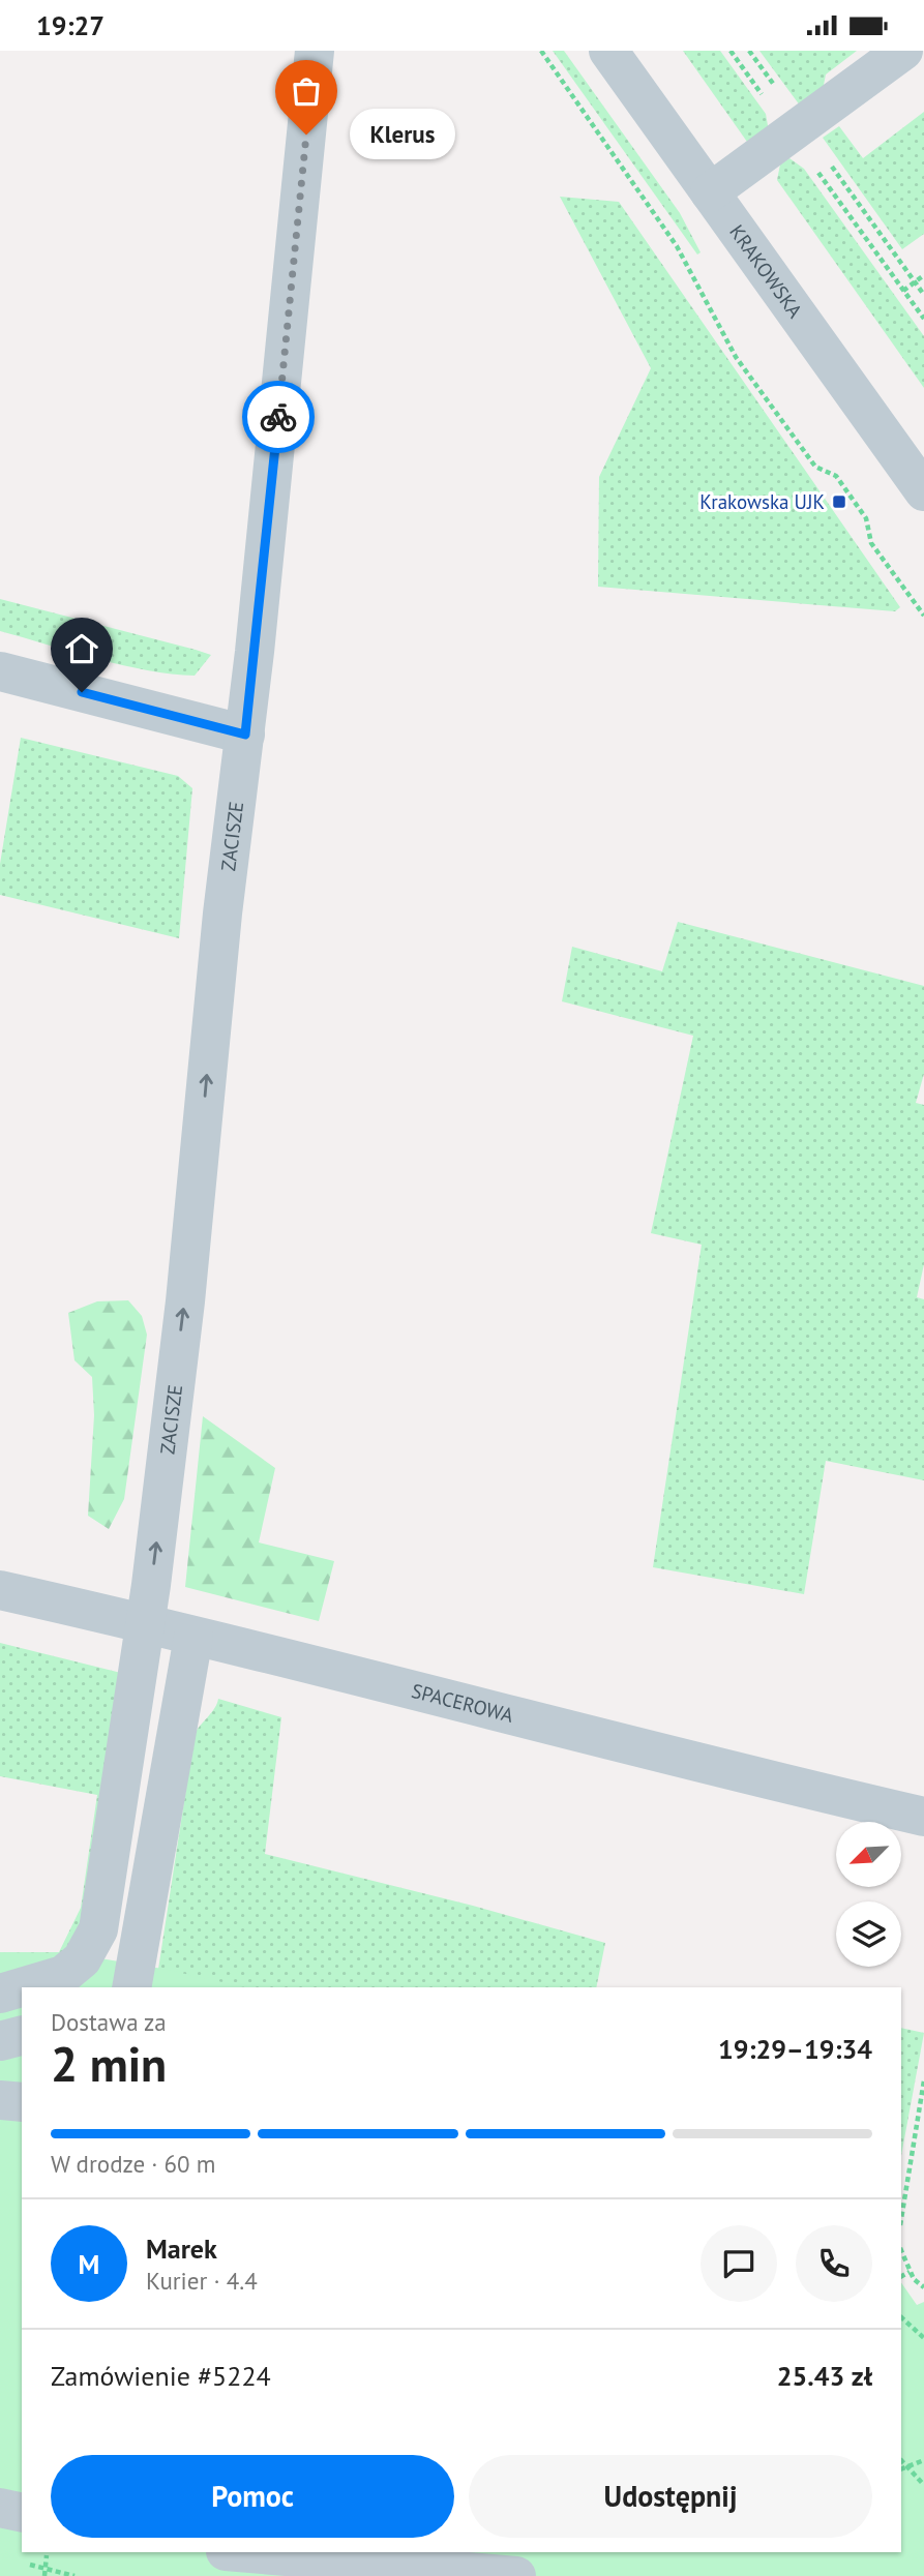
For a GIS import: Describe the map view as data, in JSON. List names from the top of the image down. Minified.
{"streets":{"street":["KRAKOWSKA","ZACISZE","SPACEROWA"]},"crossings":[["ZACISZE","SPACEROWA"]],"one_way":["ZACISZE"],"places":{"other":["Klerus"],"transit":["Krakowska UJK"]},"north":"bottom left","page":{"status":"19:27","bubble":"Klerus","heading":["2 min","Dostawa za","19:29–19:34"],"panel":["Marek","Kurier · 4.4","Zamówienie #5224","25.43 zł"],"bar":"W drodze · 60 m","round":"M","buttons":["Pomoc","Udostępnij"]}}
